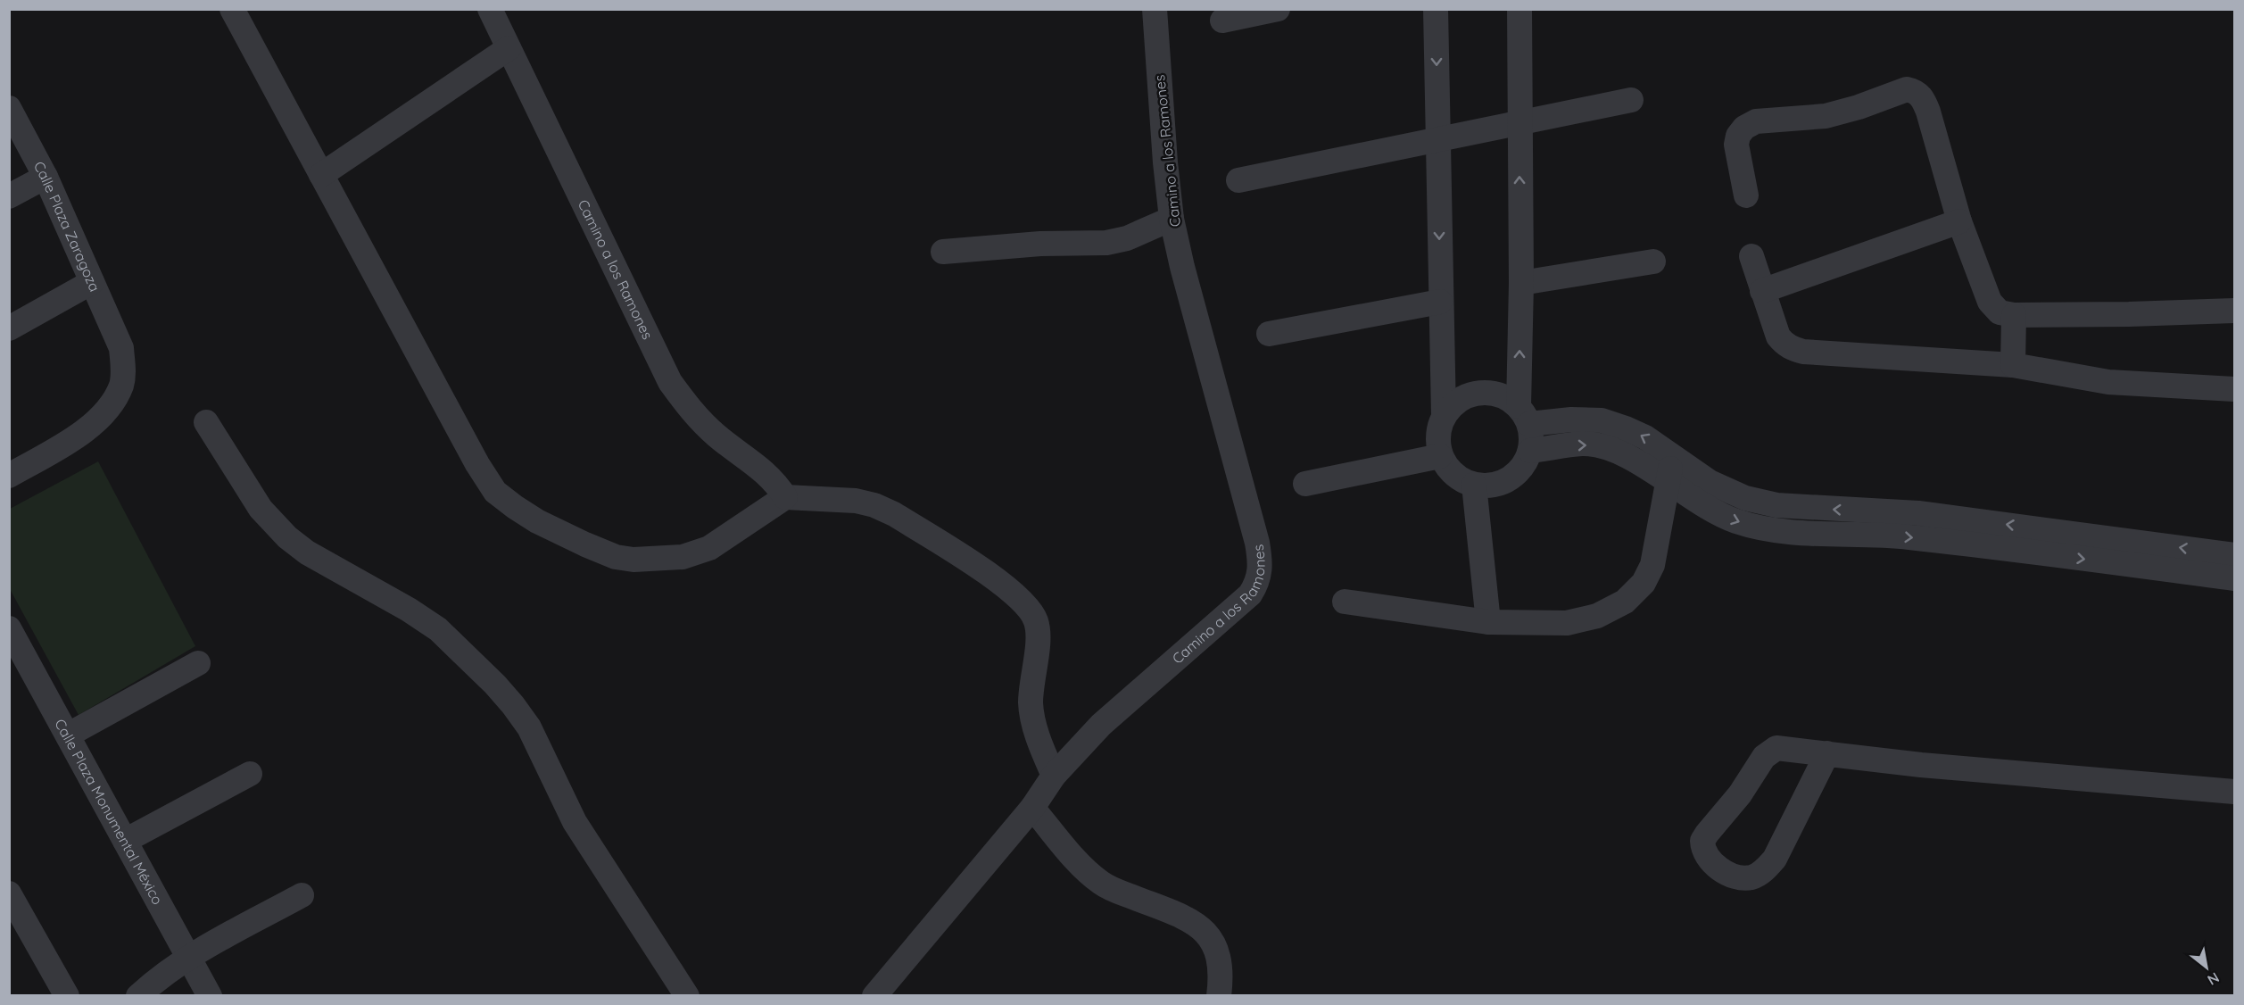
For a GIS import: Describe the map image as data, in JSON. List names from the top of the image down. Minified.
{"streets":{"street":["Camino a los Ramones","Calle Plaza Zaragoza","Calle Plaza Monumental México"]},"north":"bottom right"}
